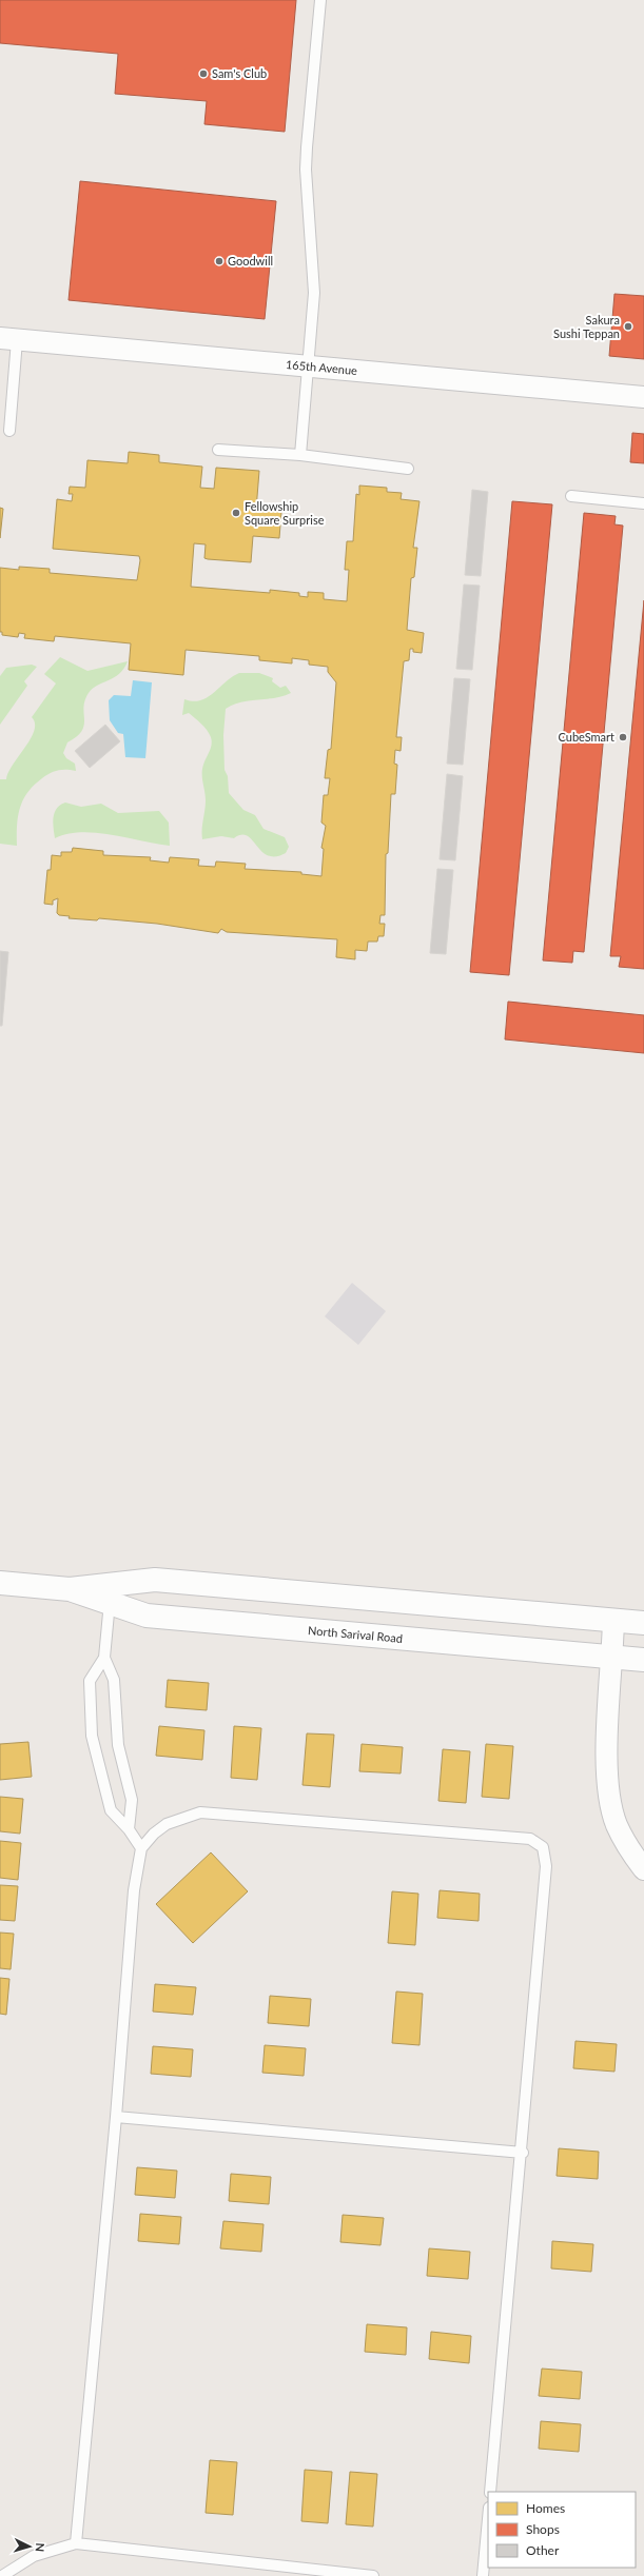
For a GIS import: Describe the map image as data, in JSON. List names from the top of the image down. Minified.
{"streets":{"main road":["North Sarival Road"],"street":["165th Avenue"]},"places":["Sam's Club","Goodwill","Sakura Sushi Teppan","Fellowship Square Surprise","CubeSmart"],"legend":["Homes","Shops","Other"],"north":"right"}
